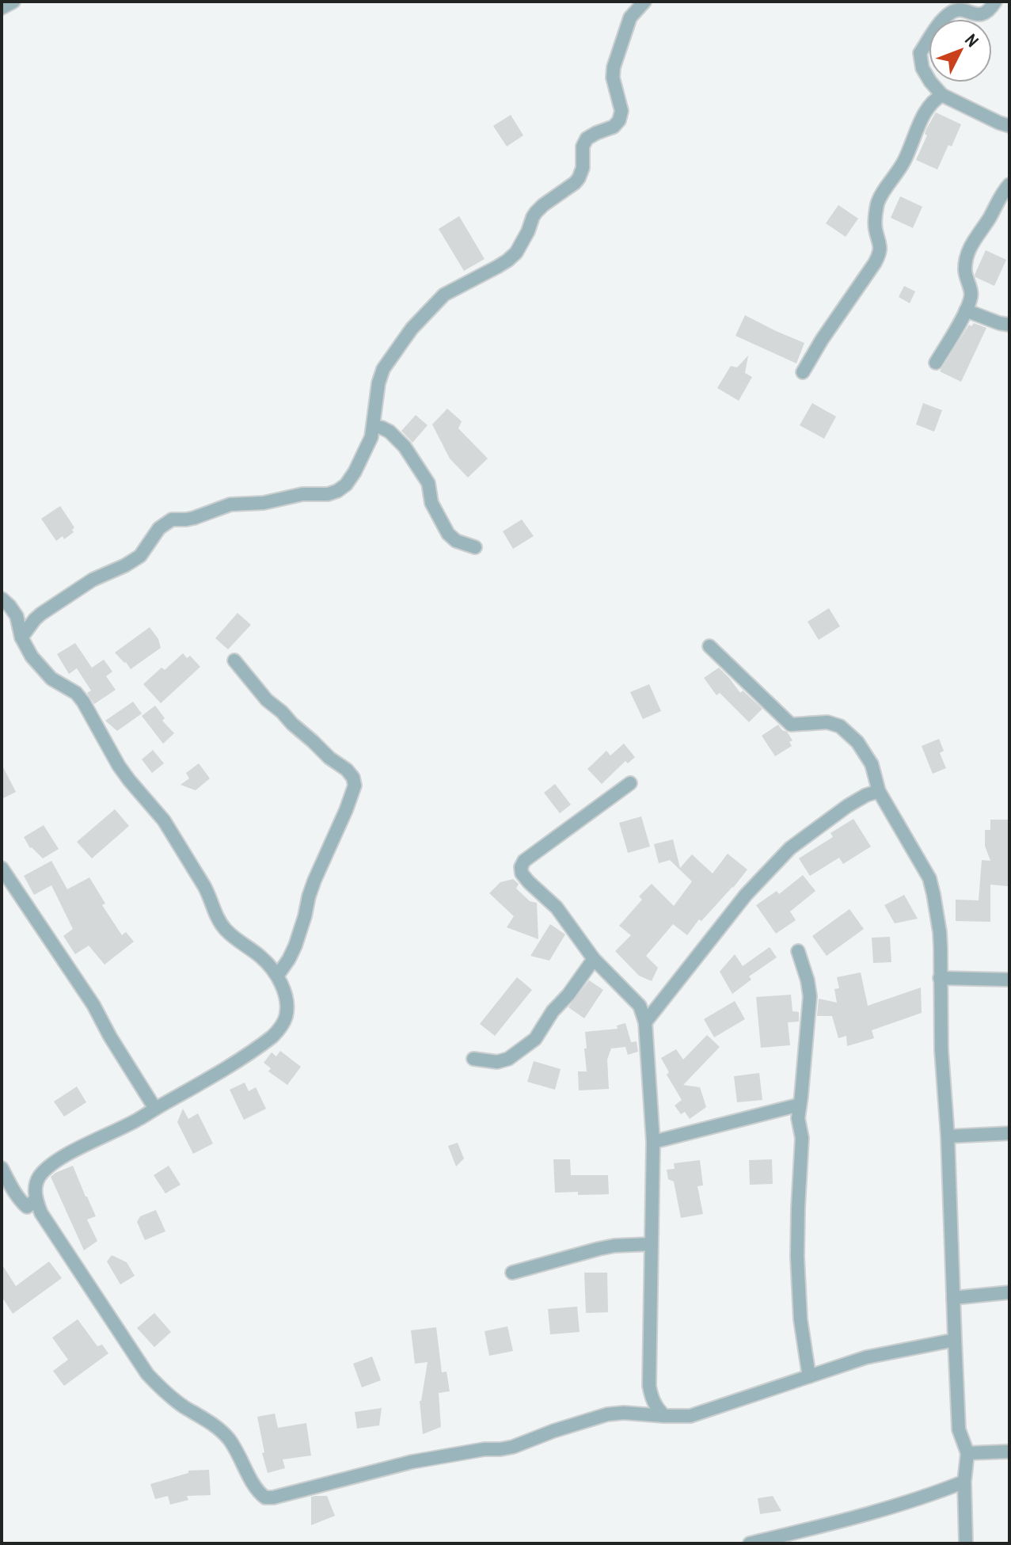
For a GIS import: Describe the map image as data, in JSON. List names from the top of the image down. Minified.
{"north":"top right"}
